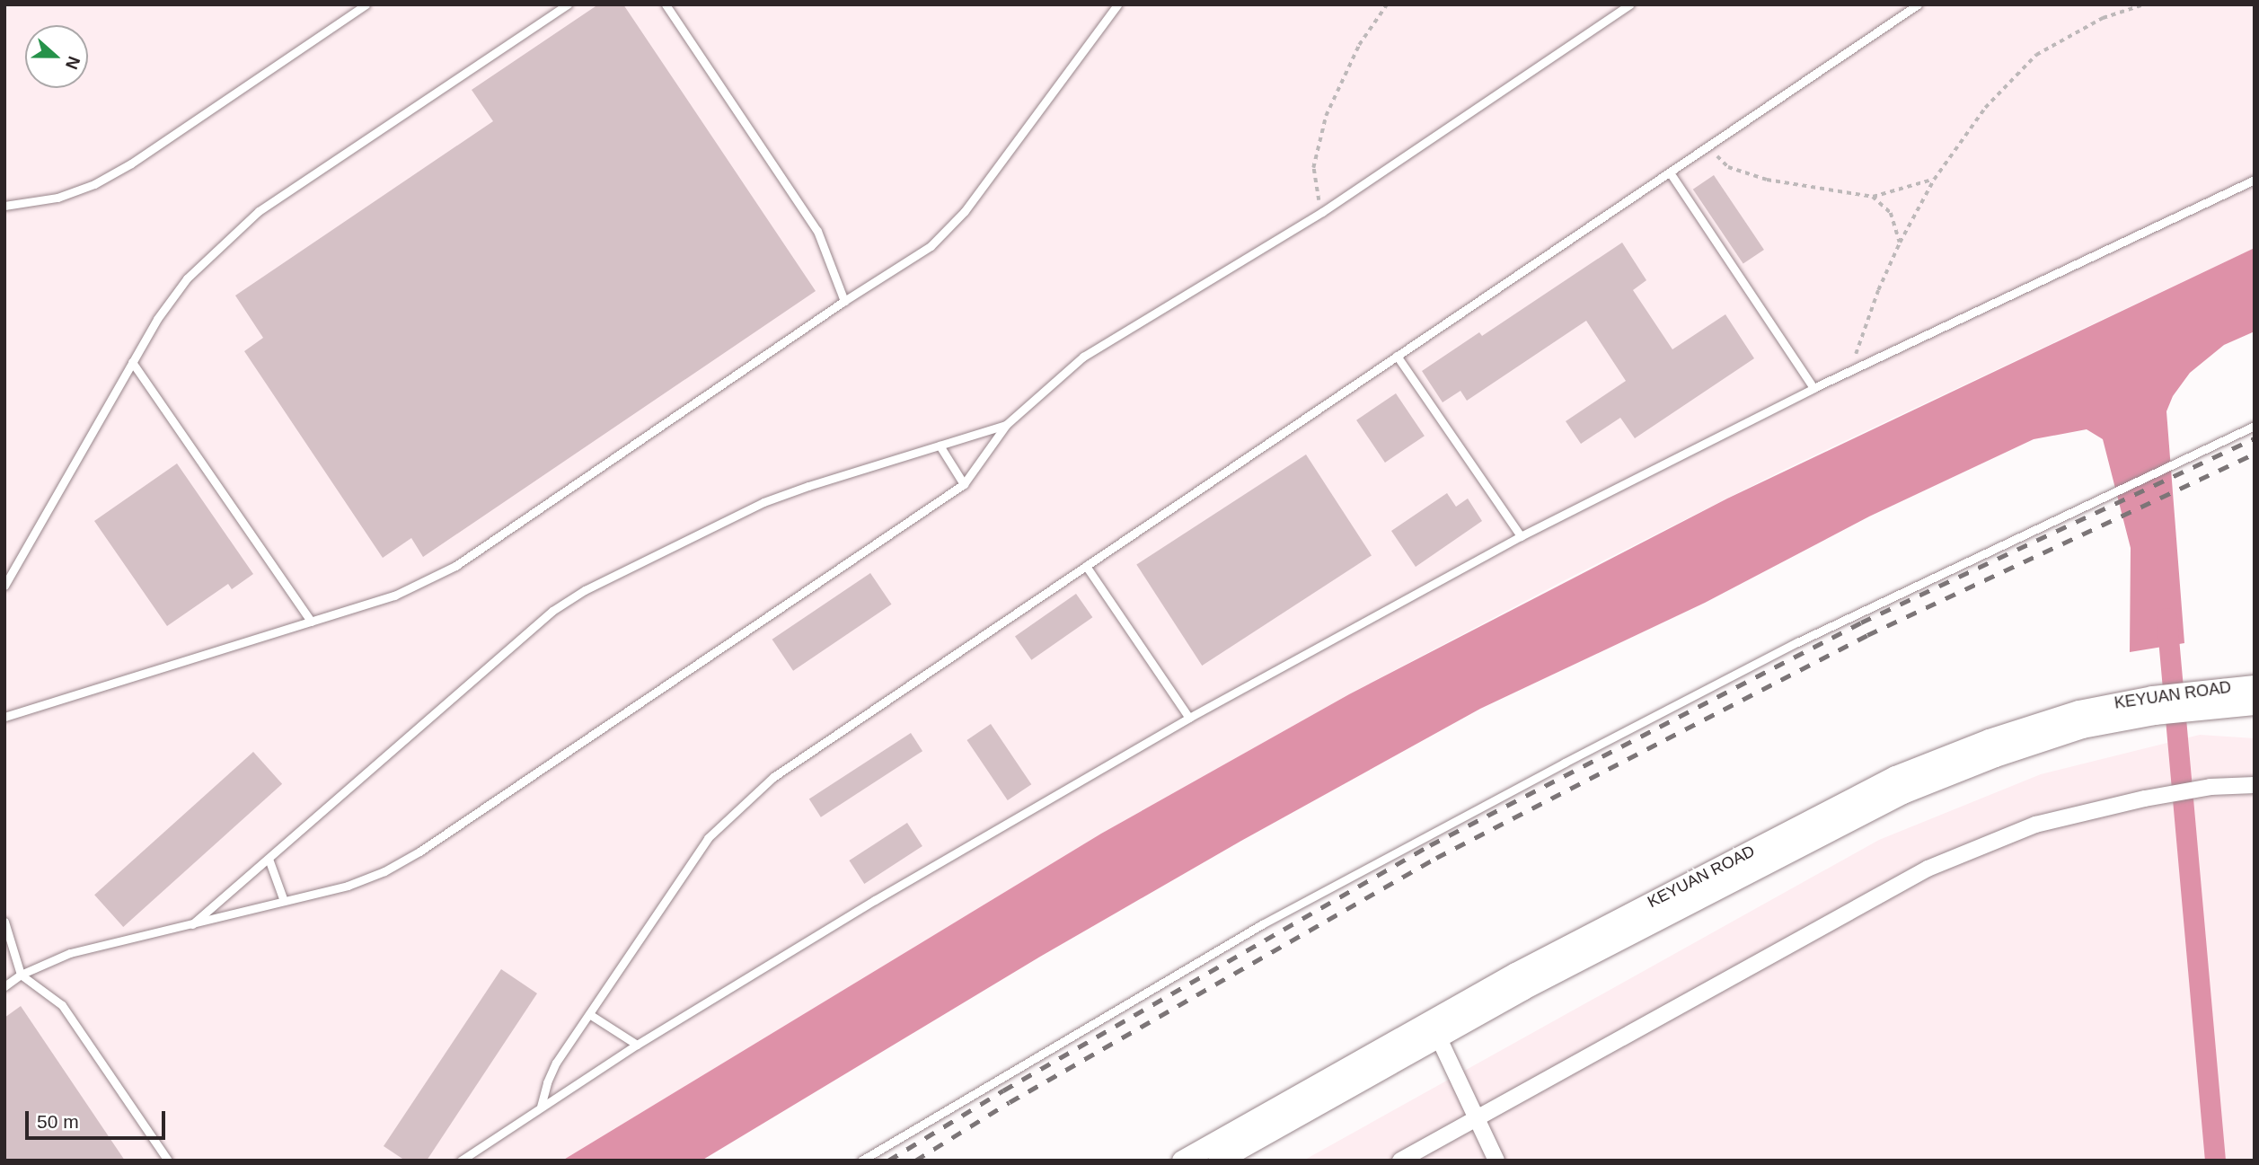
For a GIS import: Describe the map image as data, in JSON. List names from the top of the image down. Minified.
{"streets":{"street":["KEYUAN ROAD"]},"scale_bar":"50 m","north":"right"}
